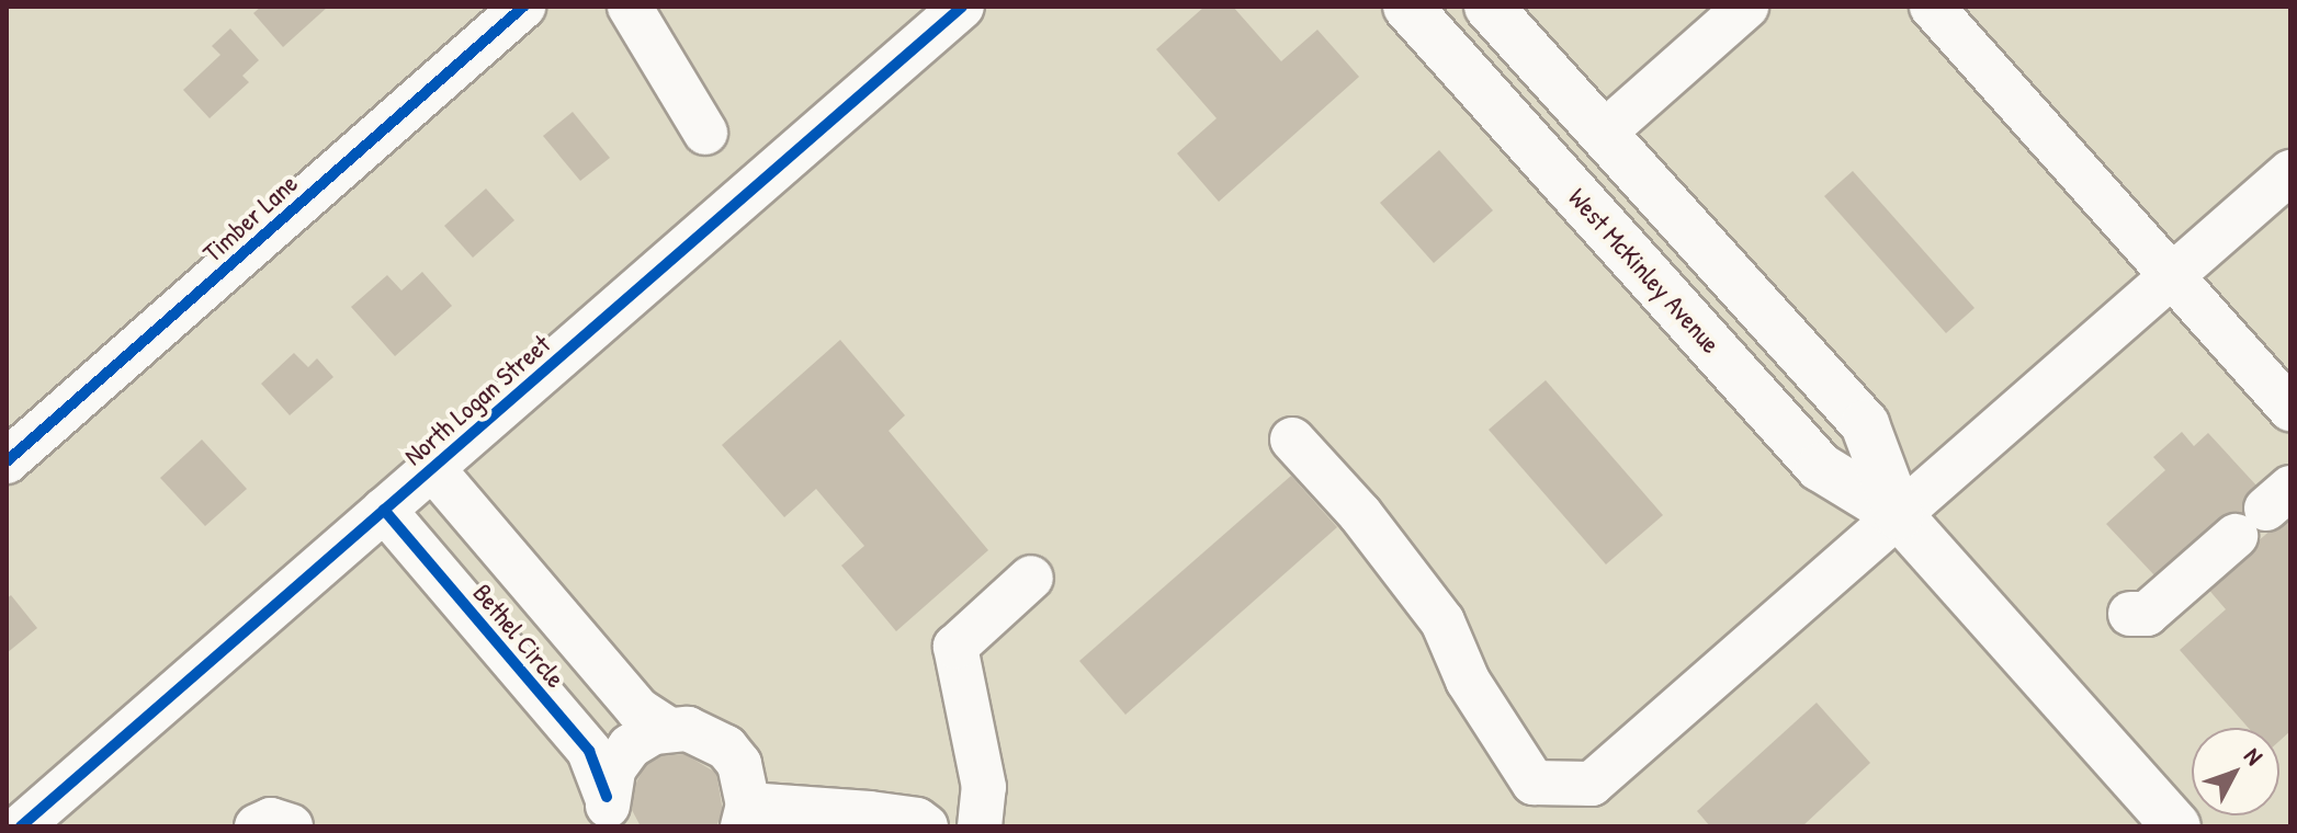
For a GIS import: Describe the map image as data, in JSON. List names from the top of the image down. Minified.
{"streets":{"main road":["West McKinley Avenue"],"street":["Timber Lane","North Logan Street","Bethel Circle"]},"crossings":[["North Logan Street","Bethel Circle"]],"north":"top right"}
